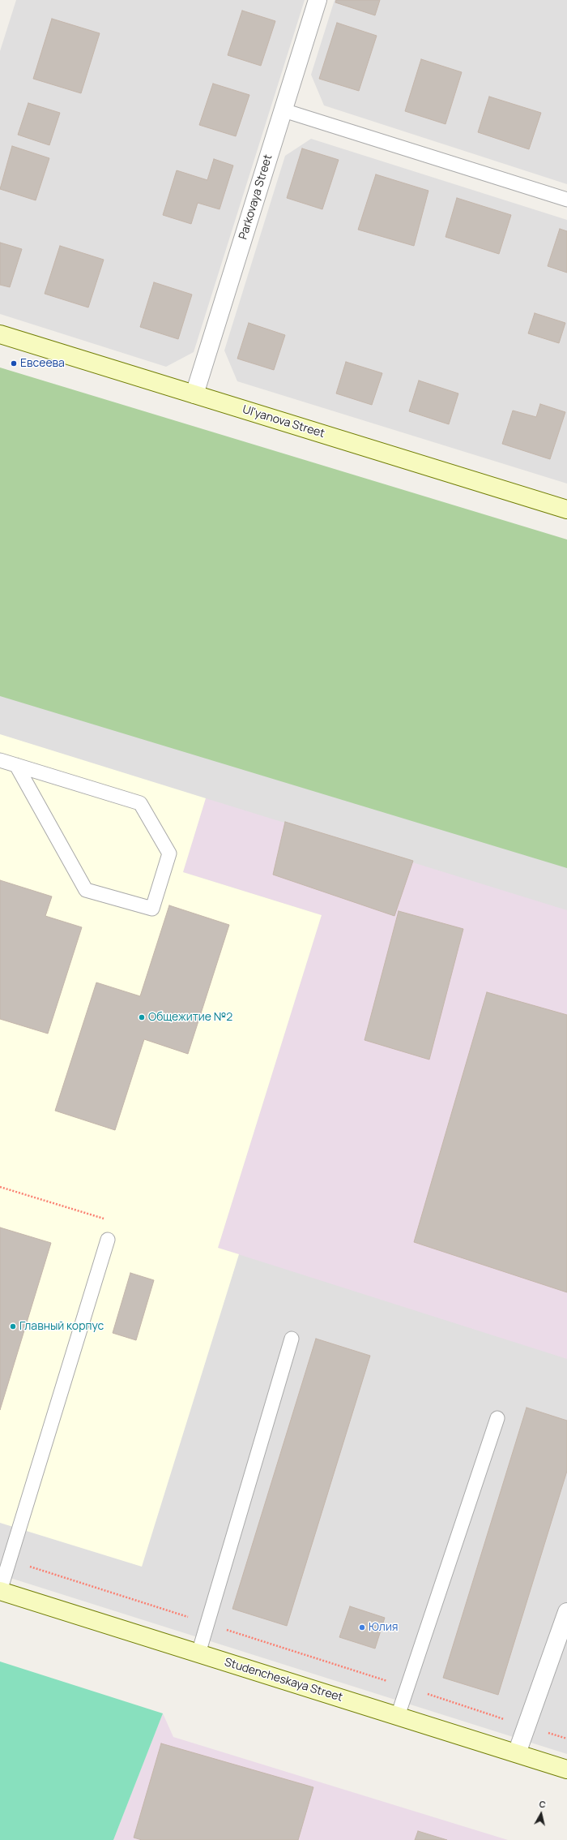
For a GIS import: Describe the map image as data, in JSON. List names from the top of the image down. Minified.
{"streets":{"street":["Parkovaya Street","Ul'yanova Street","Studencheskaya Street"]},"crossings":[["Parkovaya Street","Ul'yanova Street"]],"places":["Евсеева","Общежитие №2","Главный корпус","Юлия"],"north":"top"}
